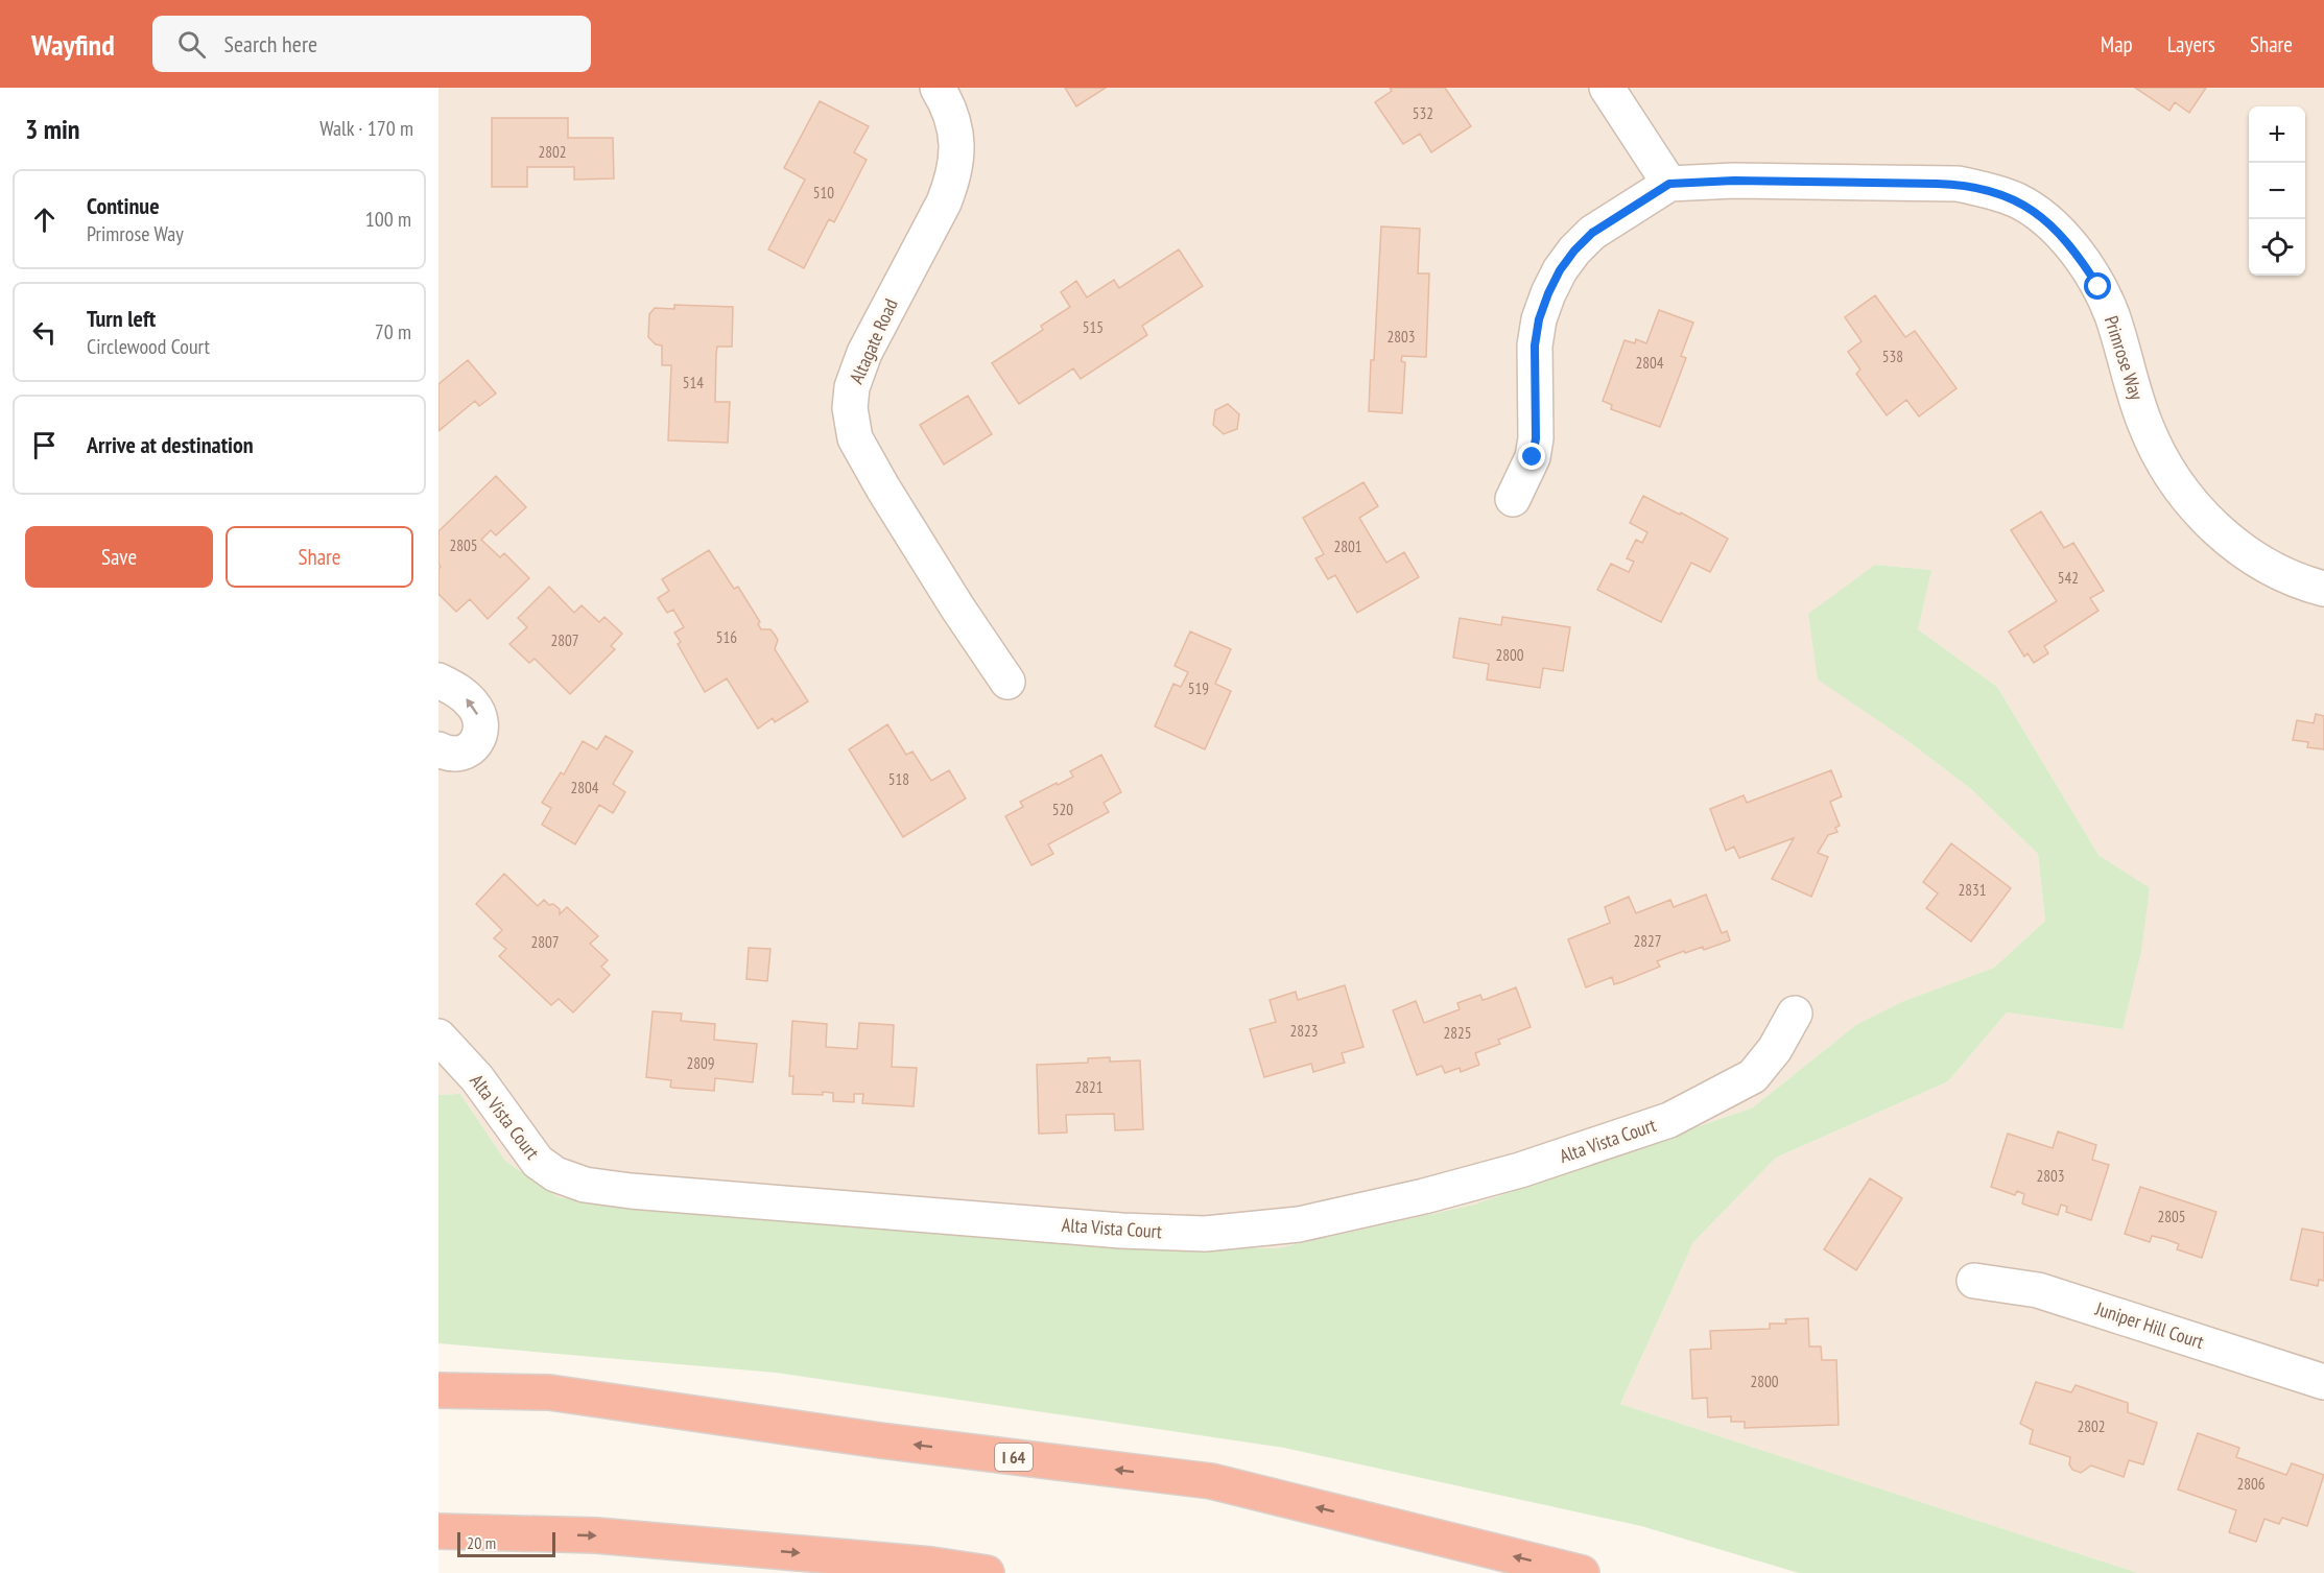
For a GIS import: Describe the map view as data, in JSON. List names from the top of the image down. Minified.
{"streets":{"highway":["I 64"],"street":["Altagate Road","Primrose Way","Alta Vista Court","Juniper Hill Court"]},"house_numbers":["532","2802","510","515","2803","538","2804","514","2805","2801","542","516","2807","2800","519","518","2804","520","2831","2827","2807","2823","2825","2809","2821","2803","2805","2800","2802","2806"],"scale_bar":"20 m","page":{"header":"Wayfind","search":"Search here","nav":["Map","Layers","Share"],"heading":["3 min","Walk · 170 m"],"map_buttons":["+","−"],"list":[["Continue","Primrose Way","100 m"],["Turn left","Circlewood Court","70 m"],"Arrive at destination"],"buttons":["Save","Share"],"scale":"20 m"}}
